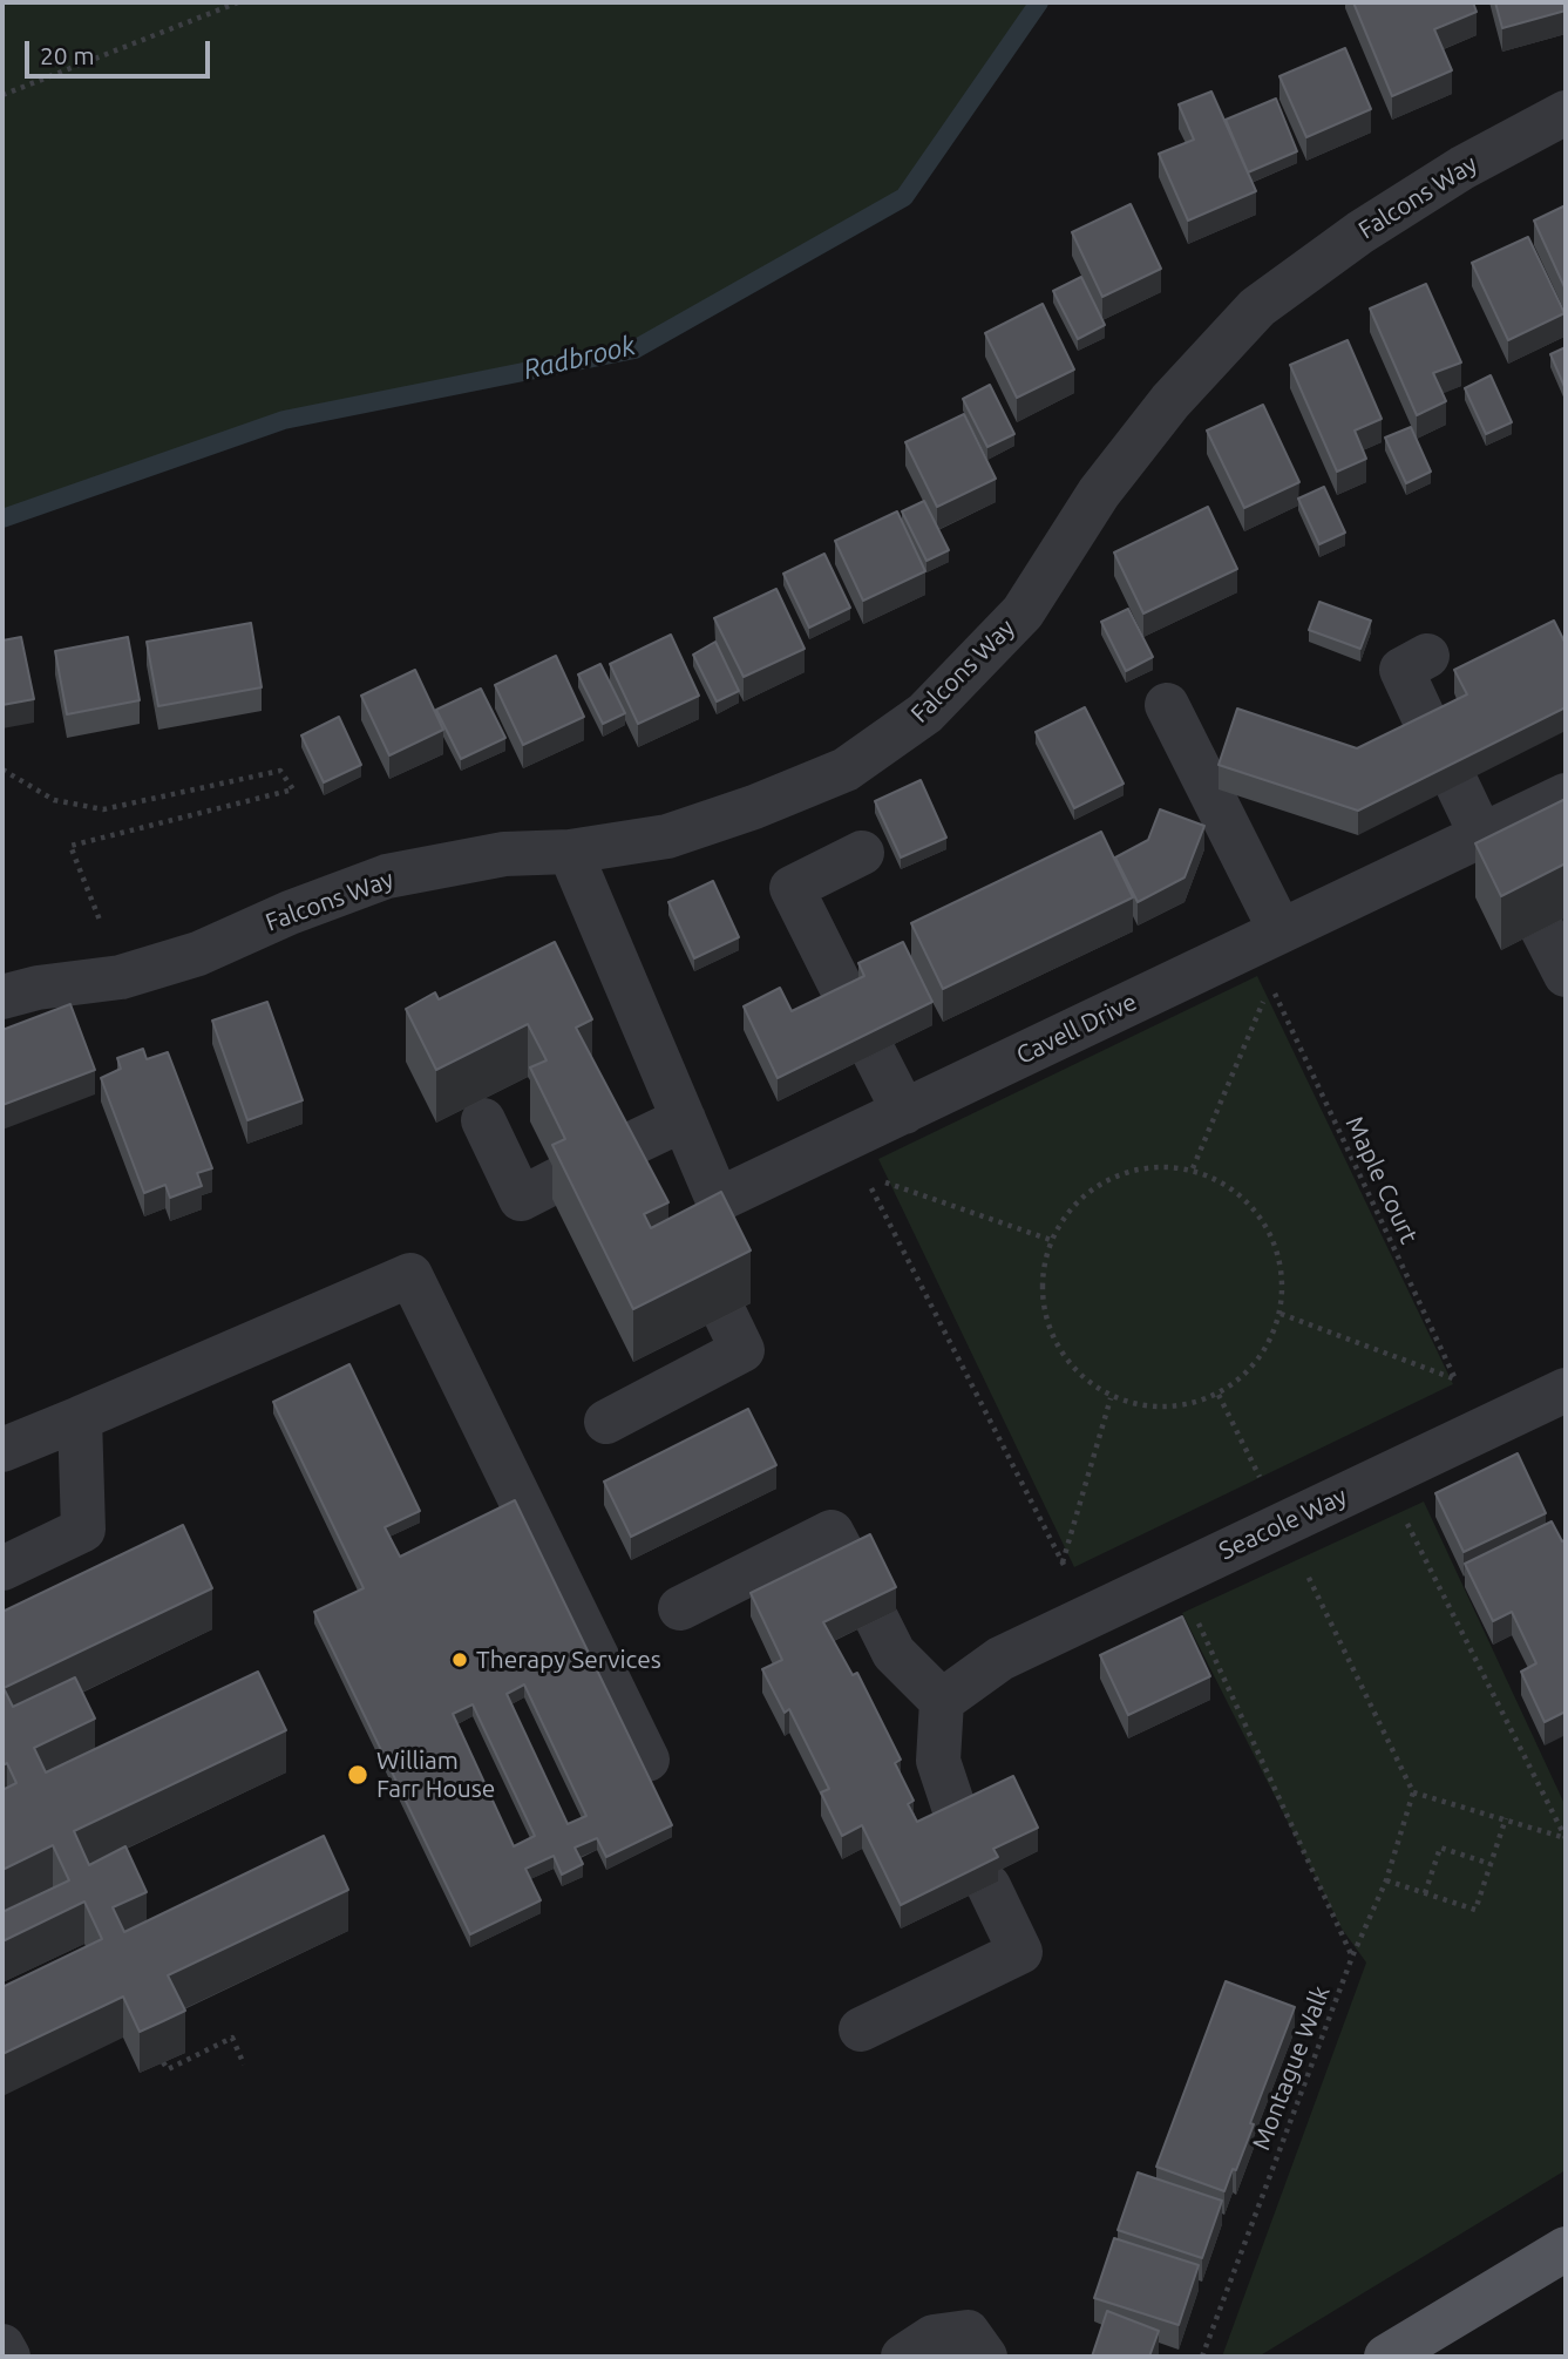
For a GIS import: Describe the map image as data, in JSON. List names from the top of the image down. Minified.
{"streets":{"street":["Falcons Way","Cavell Drive","Seacole Way"],"path":["Maple Court","Montague Walk"]},"crossings":[["Maple Court","Seacole Way"]],"water":["Radbrook"],"places":["Therapy Services","William Farr House"],"scale_bar":"20 m"}
